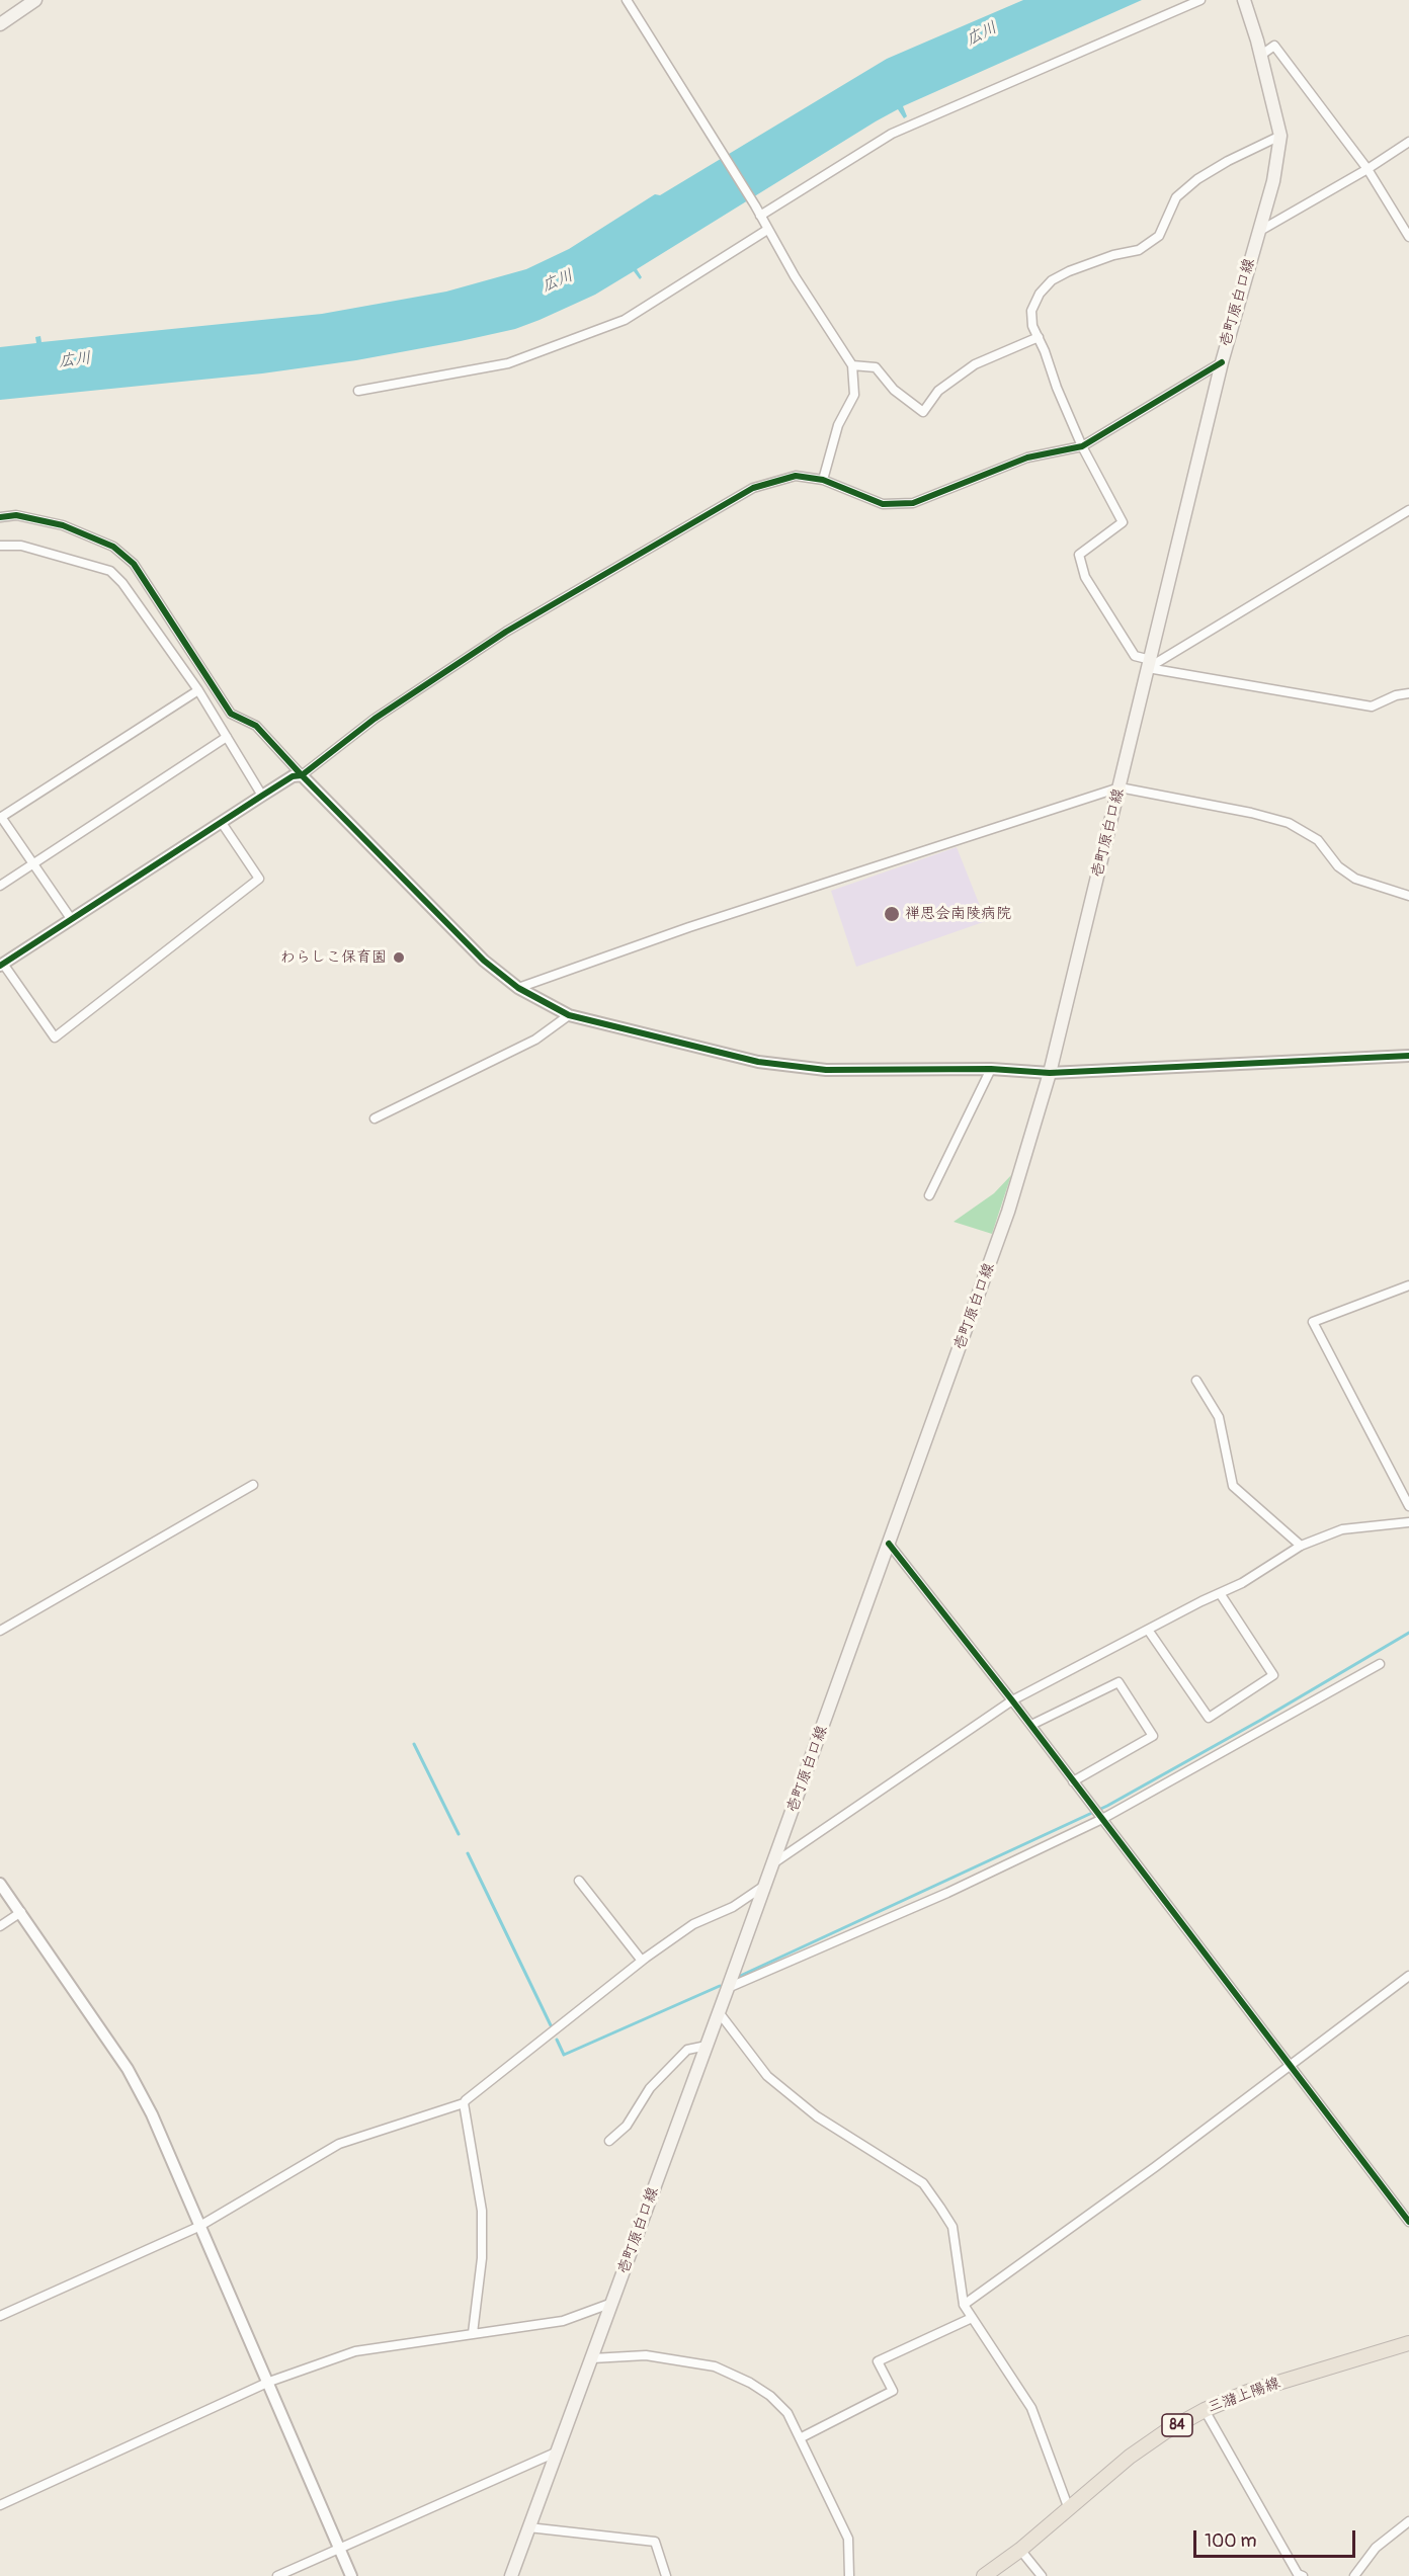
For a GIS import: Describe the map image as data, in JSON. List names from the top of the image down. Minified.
{"streets":{"main road":["壱町原白口線","三潴上陽線","84"]},"water":["広川"],"places":["禅思会南陵病院","わらしこ保育園"],"scale_bar":"100 m"}
